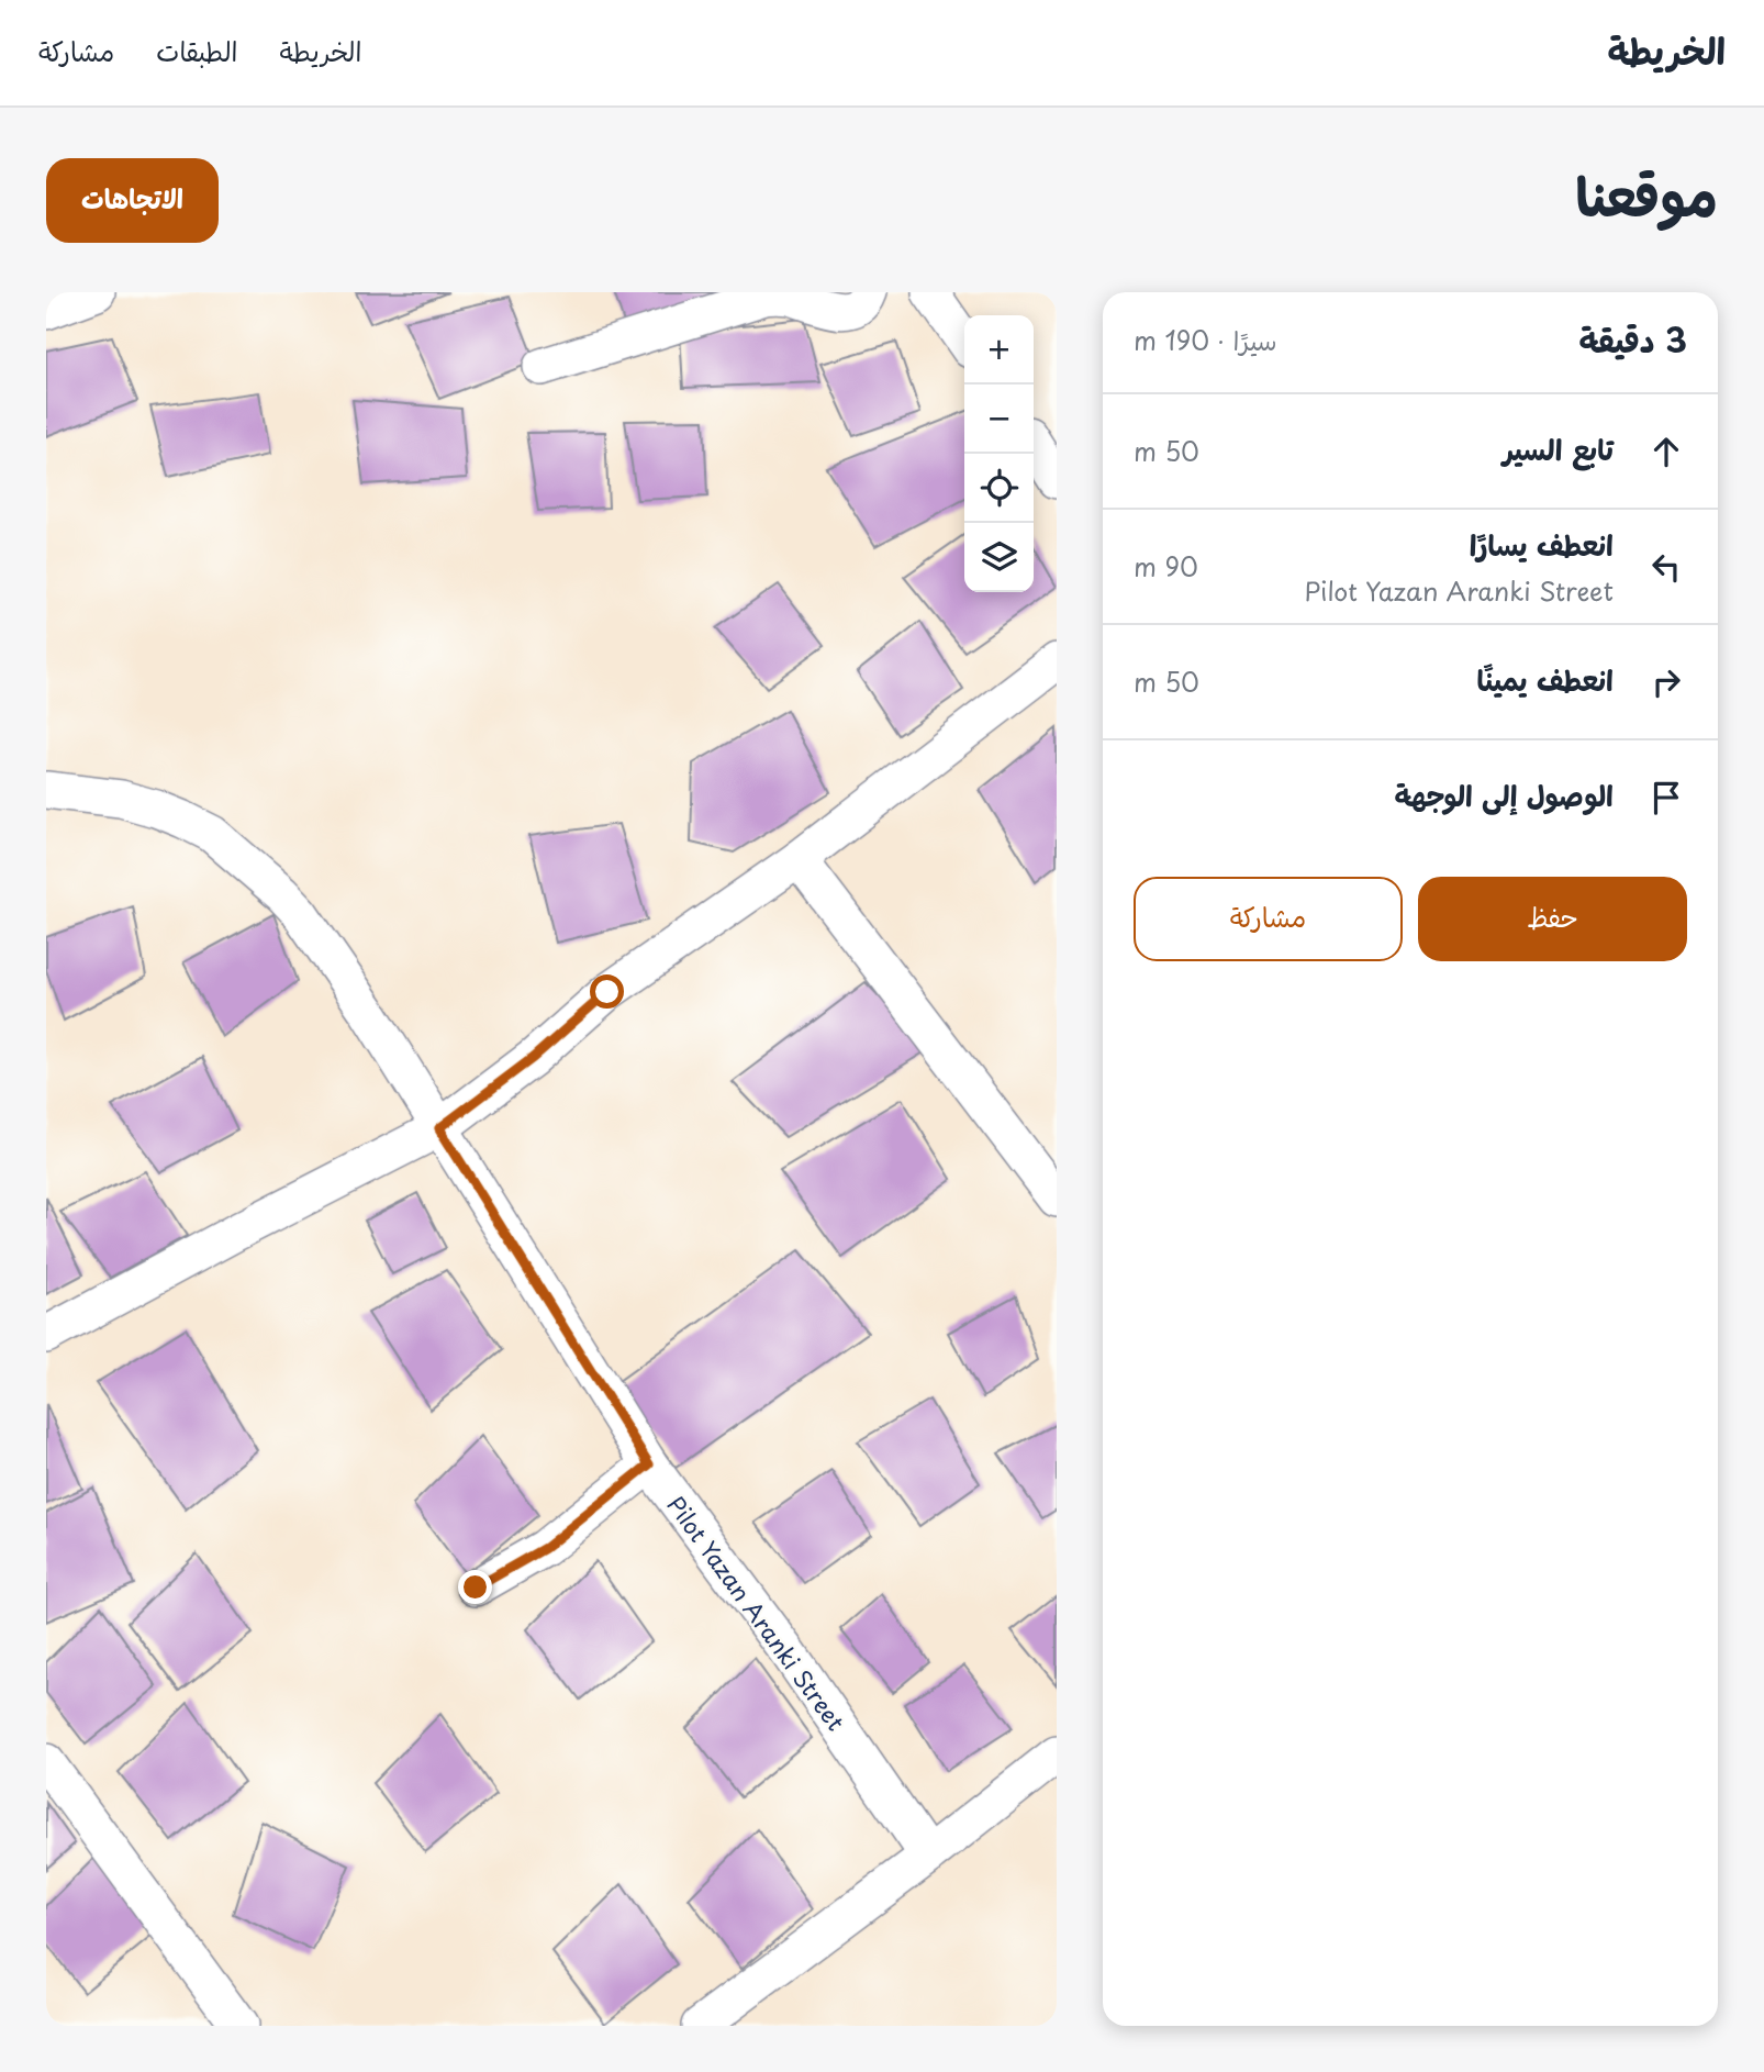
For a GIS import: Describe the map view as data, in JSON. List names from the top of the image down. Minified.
{"streets":{"street":["Pilot Yazan Aranki Street"]},"page":{"header":"الخريطة","nav":["الخريطة","الطبقات","مشاركة"],"title":"موقعنا","buttons":["الاتجاهات",["حفظ","مشاركة"]],"heading":["3 دقيقة","سيرًا · 190 m"],"map_buttons":["+","−"],"list":[["تابع السير","50 m"],["انعطف يسارًا","Pilot Yazan Aranki Street","90 m"],["انعطف يمينًا","50 m"],"الوصول إلى الوجهة"]}}
